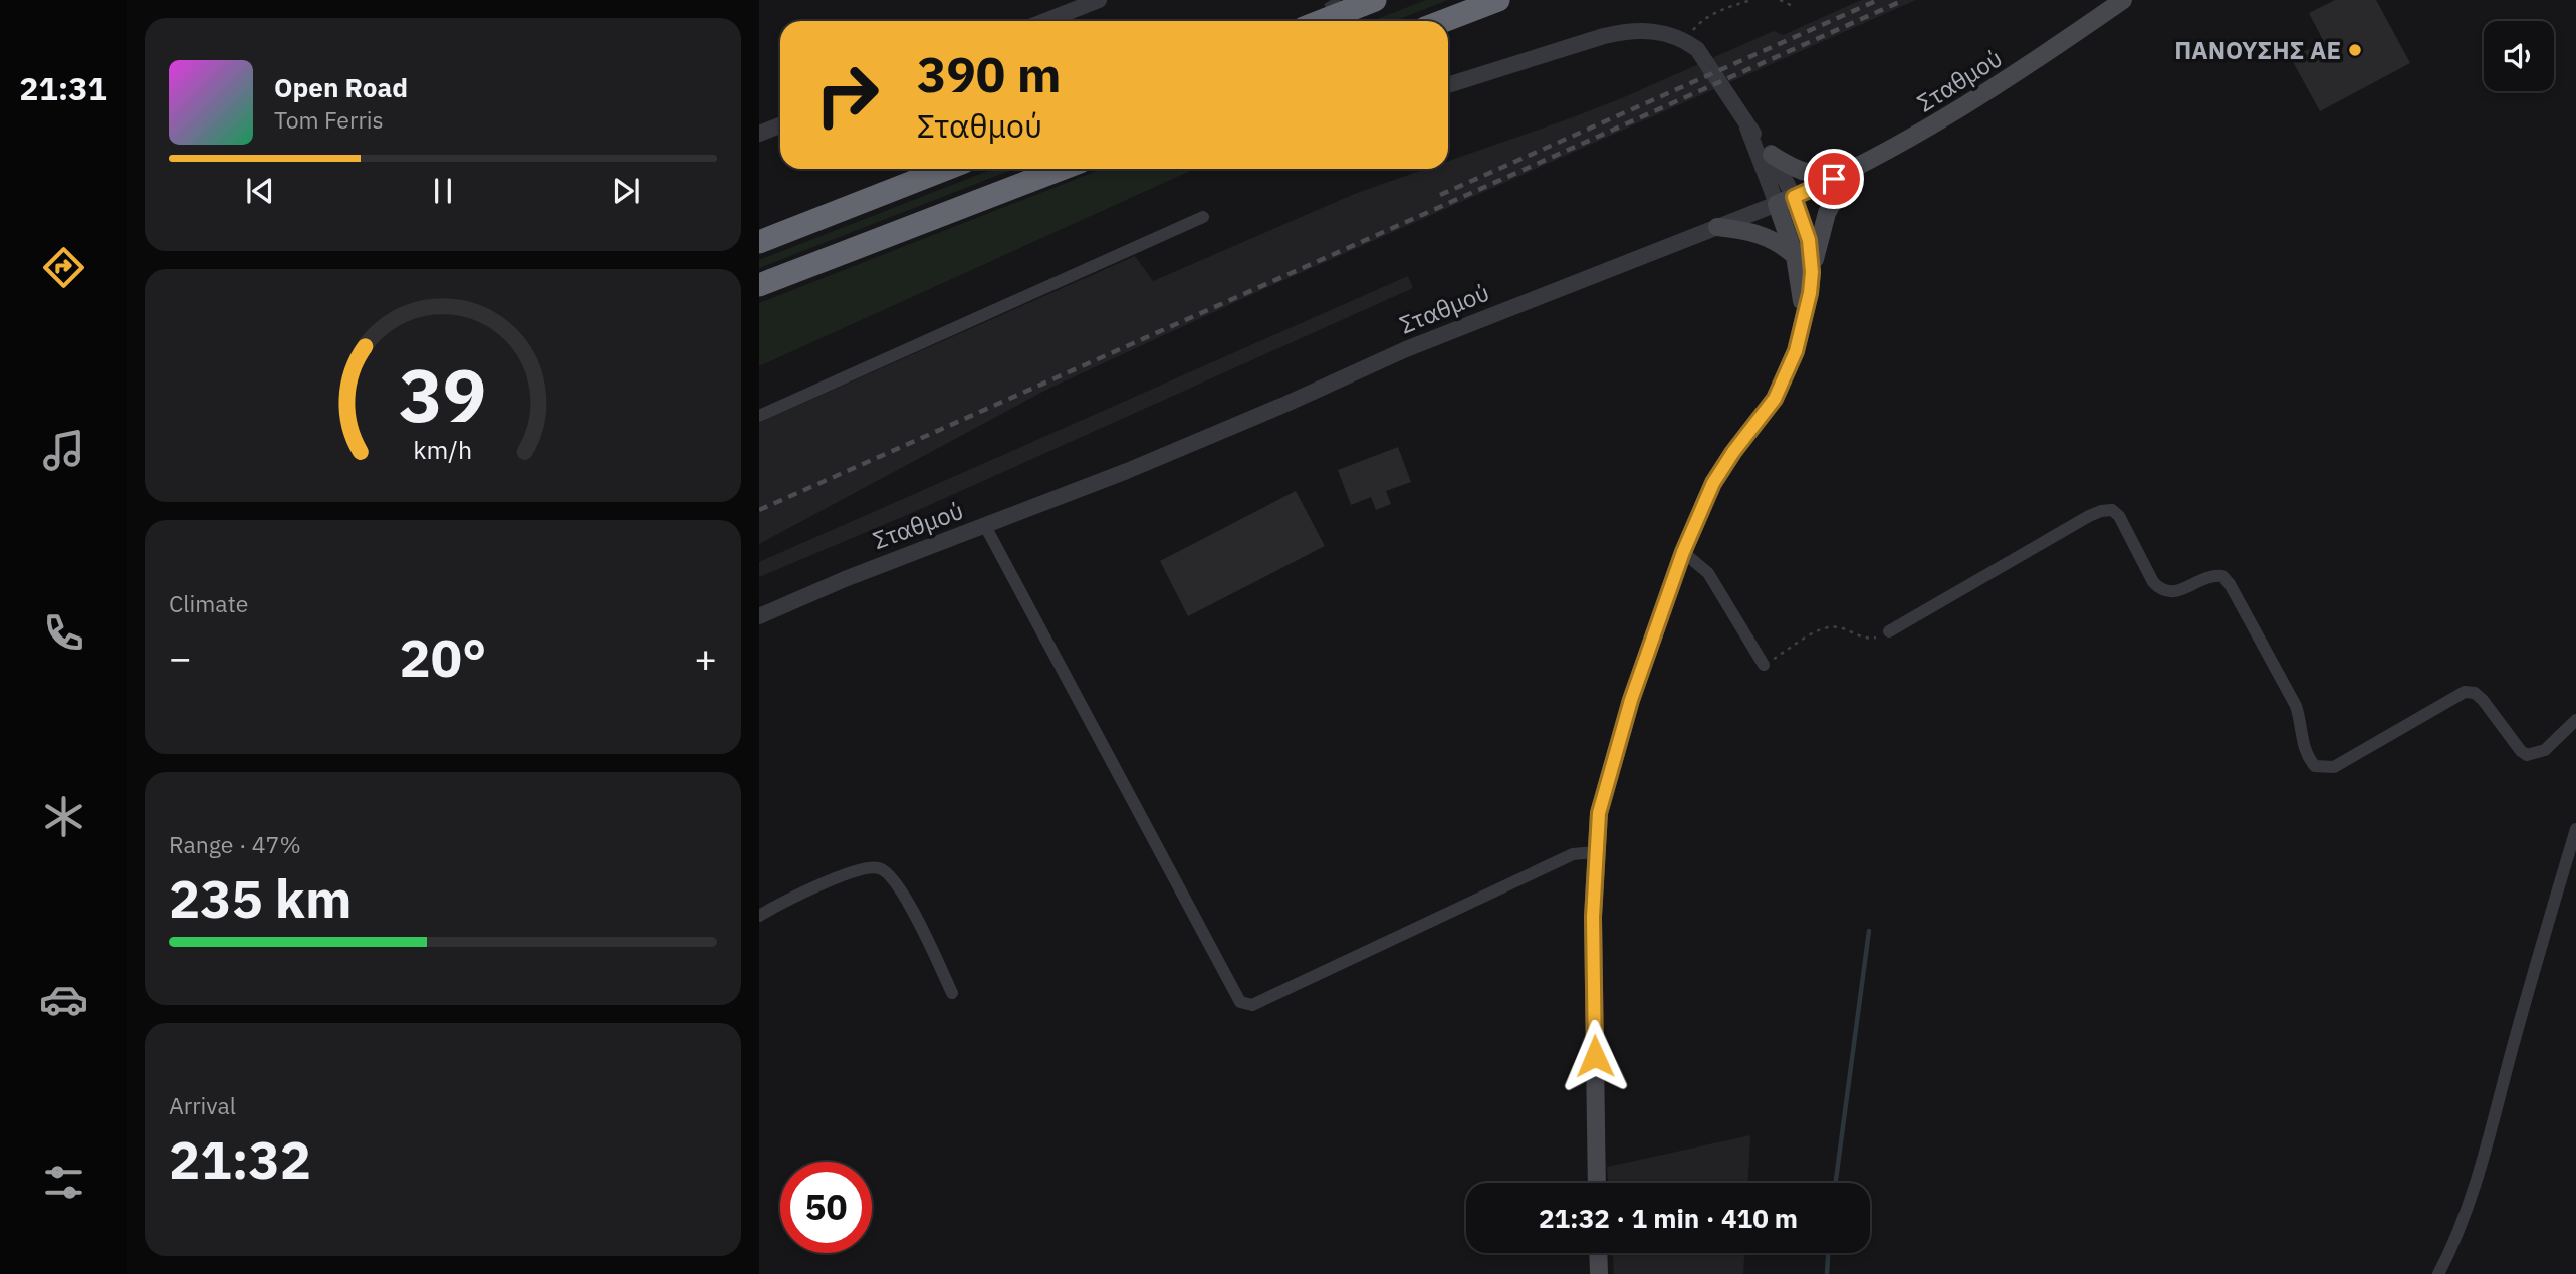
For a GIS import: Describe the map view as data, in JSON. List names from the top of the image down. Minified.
{"streets":{"main road":["Σταθμού"]},"places":["ΠΑΝΟΥΣΗΣ ΑΕ"],"page":{"tabs":"21:31","turn":["390 m","Σταθμού"],"song":["Open Road","Tom Ferris"],"tile":["Climate",["Range · 47%","235 km"],["Arrival","21:32"]],"heat":["−","20°","+"],"limit":"50","trip":"21:32 · 1 min · 410 m","gauge":["39","km/h"]}}
